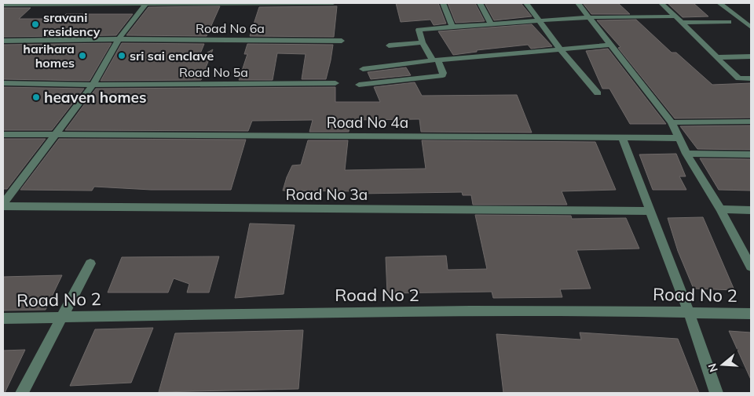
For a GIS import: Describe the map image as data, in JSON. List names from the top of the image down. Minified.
{"streets":{"street":["Road No 6a","Road No 5a","Road No 4a","Road No 3a","Road No 2"]},"places":["sravani residency","harihara homes","sri sai enclave","heaven homes"],"north":"left"}
